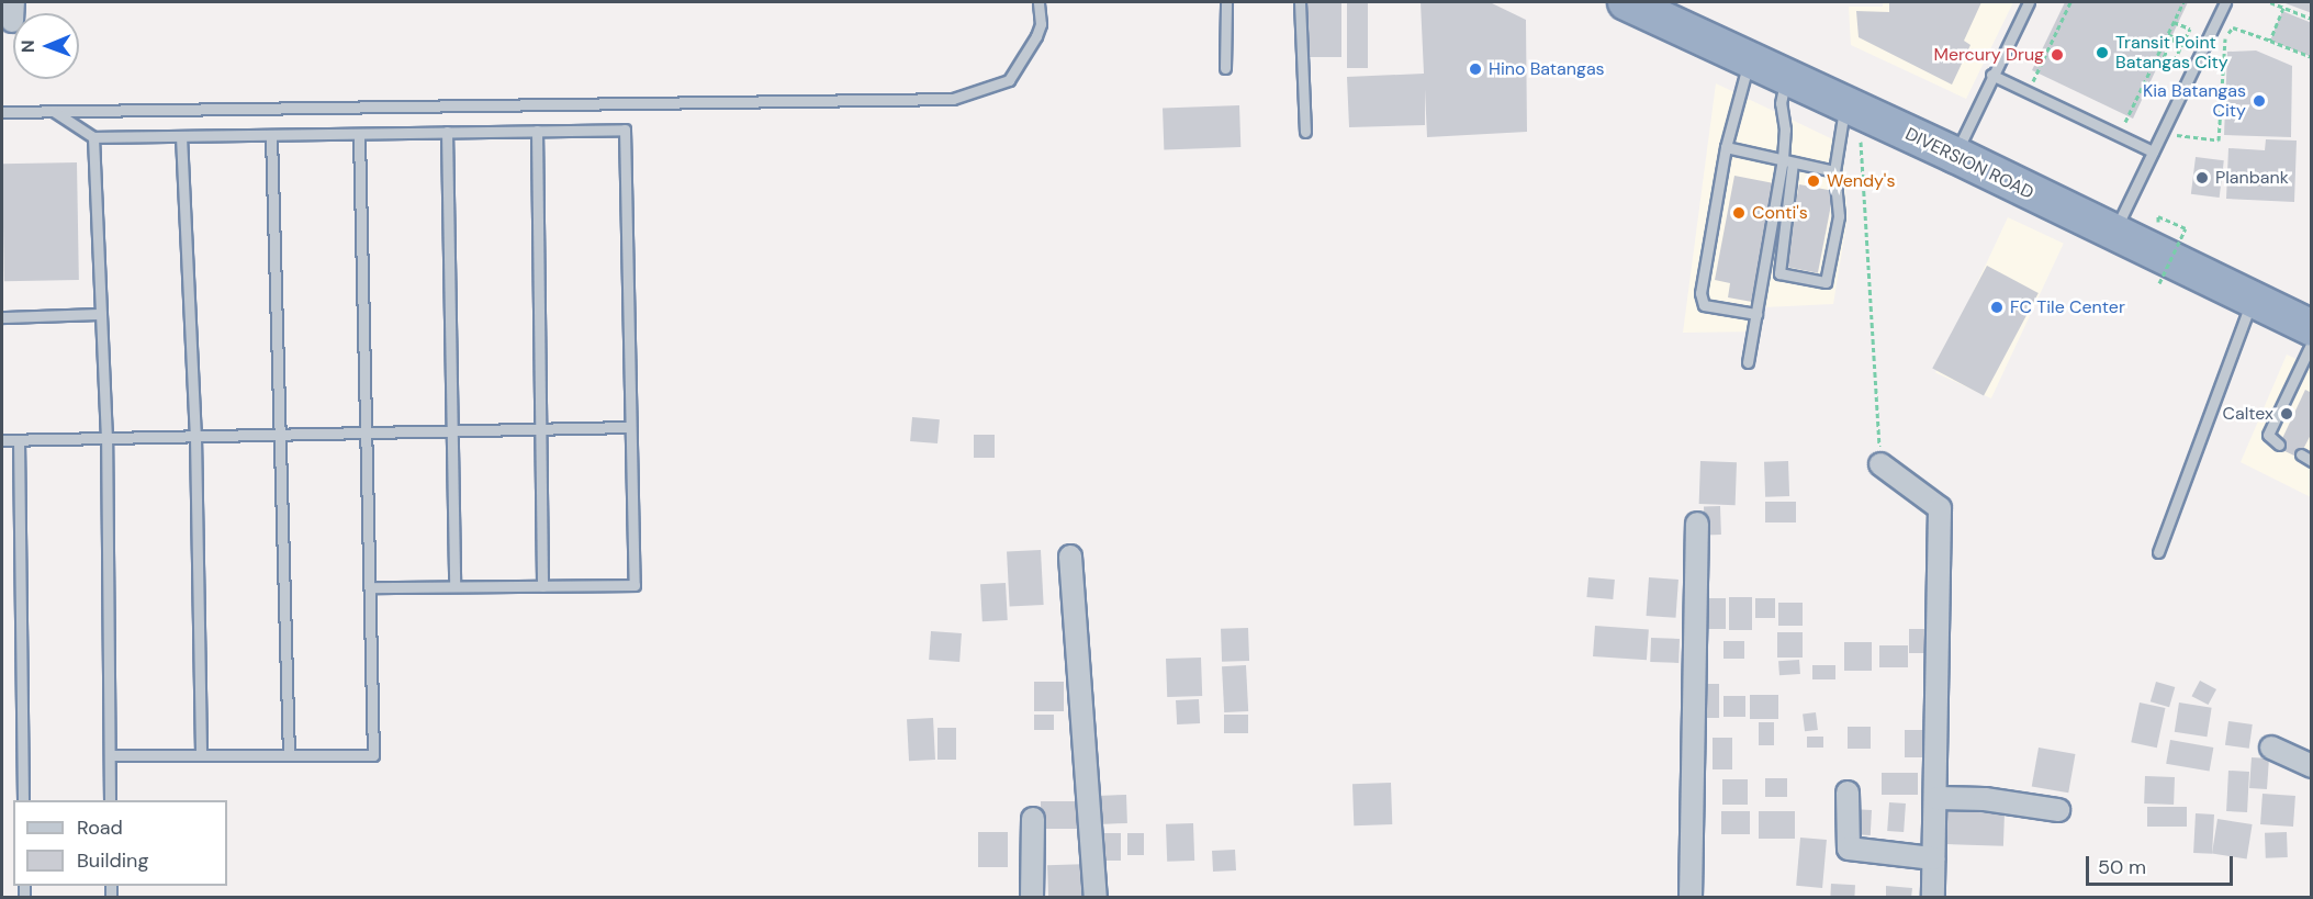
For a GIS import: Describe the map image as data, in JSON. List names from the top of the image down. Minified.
{"streets":{"highway":["DIVERSION ROAD"]},"places":["Transit Point Batangas City","Mercury Drug","Hino Batangas","Kia Batangas City","Planbank","Wendy's","Conti's","FC Tile Center","Caltex"],"legend":["Road","Building"],"scale_bar":"50 m","north":"left"}
